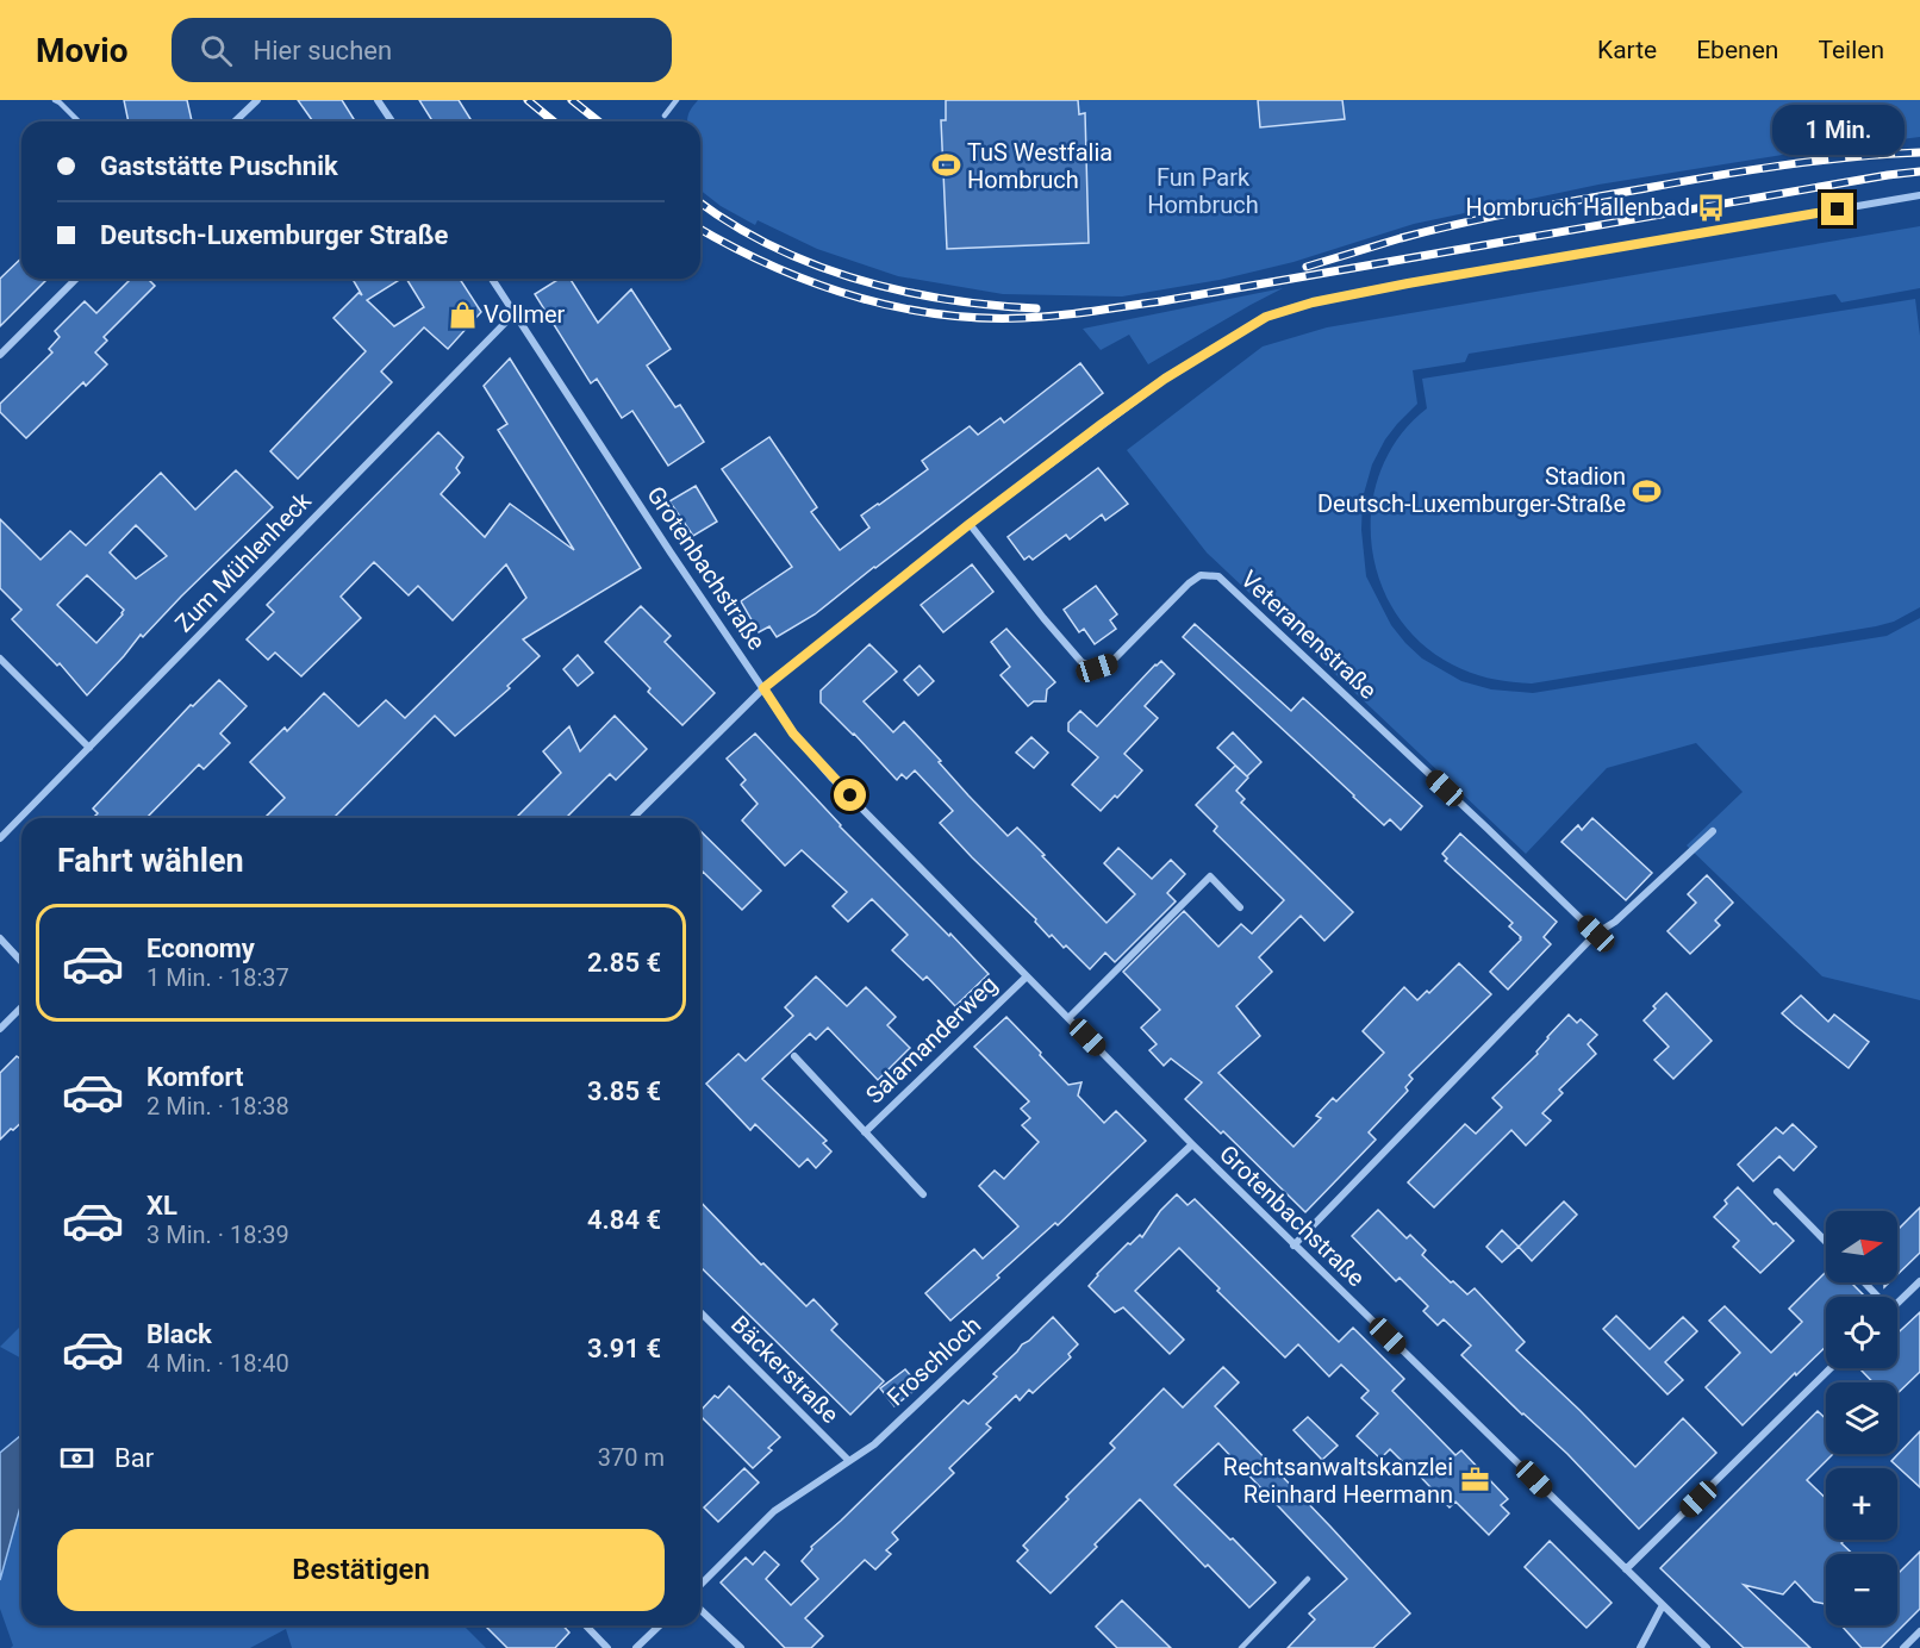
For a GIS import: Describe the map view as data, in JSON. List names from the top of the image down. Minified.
{"streets":{"street":["Zum Mühlenheck","Grotenbachstraße","Veteranenstraße","Salamanderweg","Froschloch","Bäckerstraße"]},"crossings":[["Zum Mühlenheck","Grotenbachstraße"],["Grotenbachstraße","Salamanderweg"],["Grotenbachstraße","Froschloch"],["Froschloch","Bäckerstraße"]],"parks":["Fun Park Hombruch"],"places":{"sports":["TuS Westfalia Hombruch","Stadion Deutsch-Luxemburger-Straße"],"bus stop":["Hombruch Hallenbad"],"shop":["Vollmer"],"office":["Rechtsanwaltskanzlei Reinhard Heermann"]},"north":"right","page":{"header":"Movio","search":"Hier suchen","nav":["Karte","Ebenen","Teilen"],"bubble":"1 Min.","banner":["Gaststätte Puschnik","Deutsch-Luxemburger Straße"],"heading":"Fahrt wählen","list":[{"name":"Economy","note":"1 Min. · 18:37","value":"2.85 €"},{"name":"Komfort","note":"2 Min. · 18:38","value":"3.85 €"},{"name":"XL","note":"3 Min. · 18:39","value":"4.84 €"},{"name":"Black","note":"4 Min. · 18:40","value":"3.91 €"}],"map_buttons":["+","−"],"pay":["Bar","370 m"],"buttons":"Bestätigen"}}
